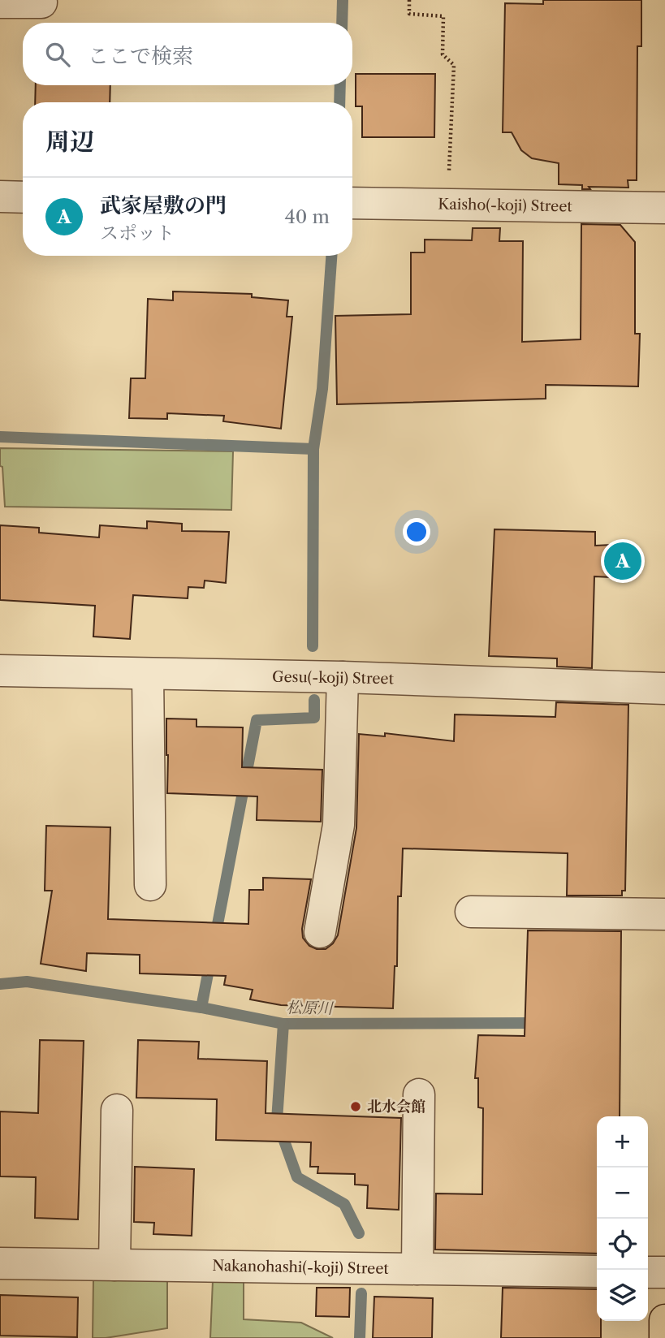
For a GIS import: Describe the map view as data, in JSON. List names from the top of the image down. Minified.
{"streets":{"street":["Kaisho(-koji) Street","Gesu(-koji) Street","Nakanohashi(-koji) Street"]},"water":["松原川"],"places":["北水会館"],"page":{"search":"ここで検索","heading":"周辺","list":[{"mark":"A","name":"武家屋敷の門","note":"スポット","value":"40 m"}],"pins":"A","map_buttons":["+","−"]}}
